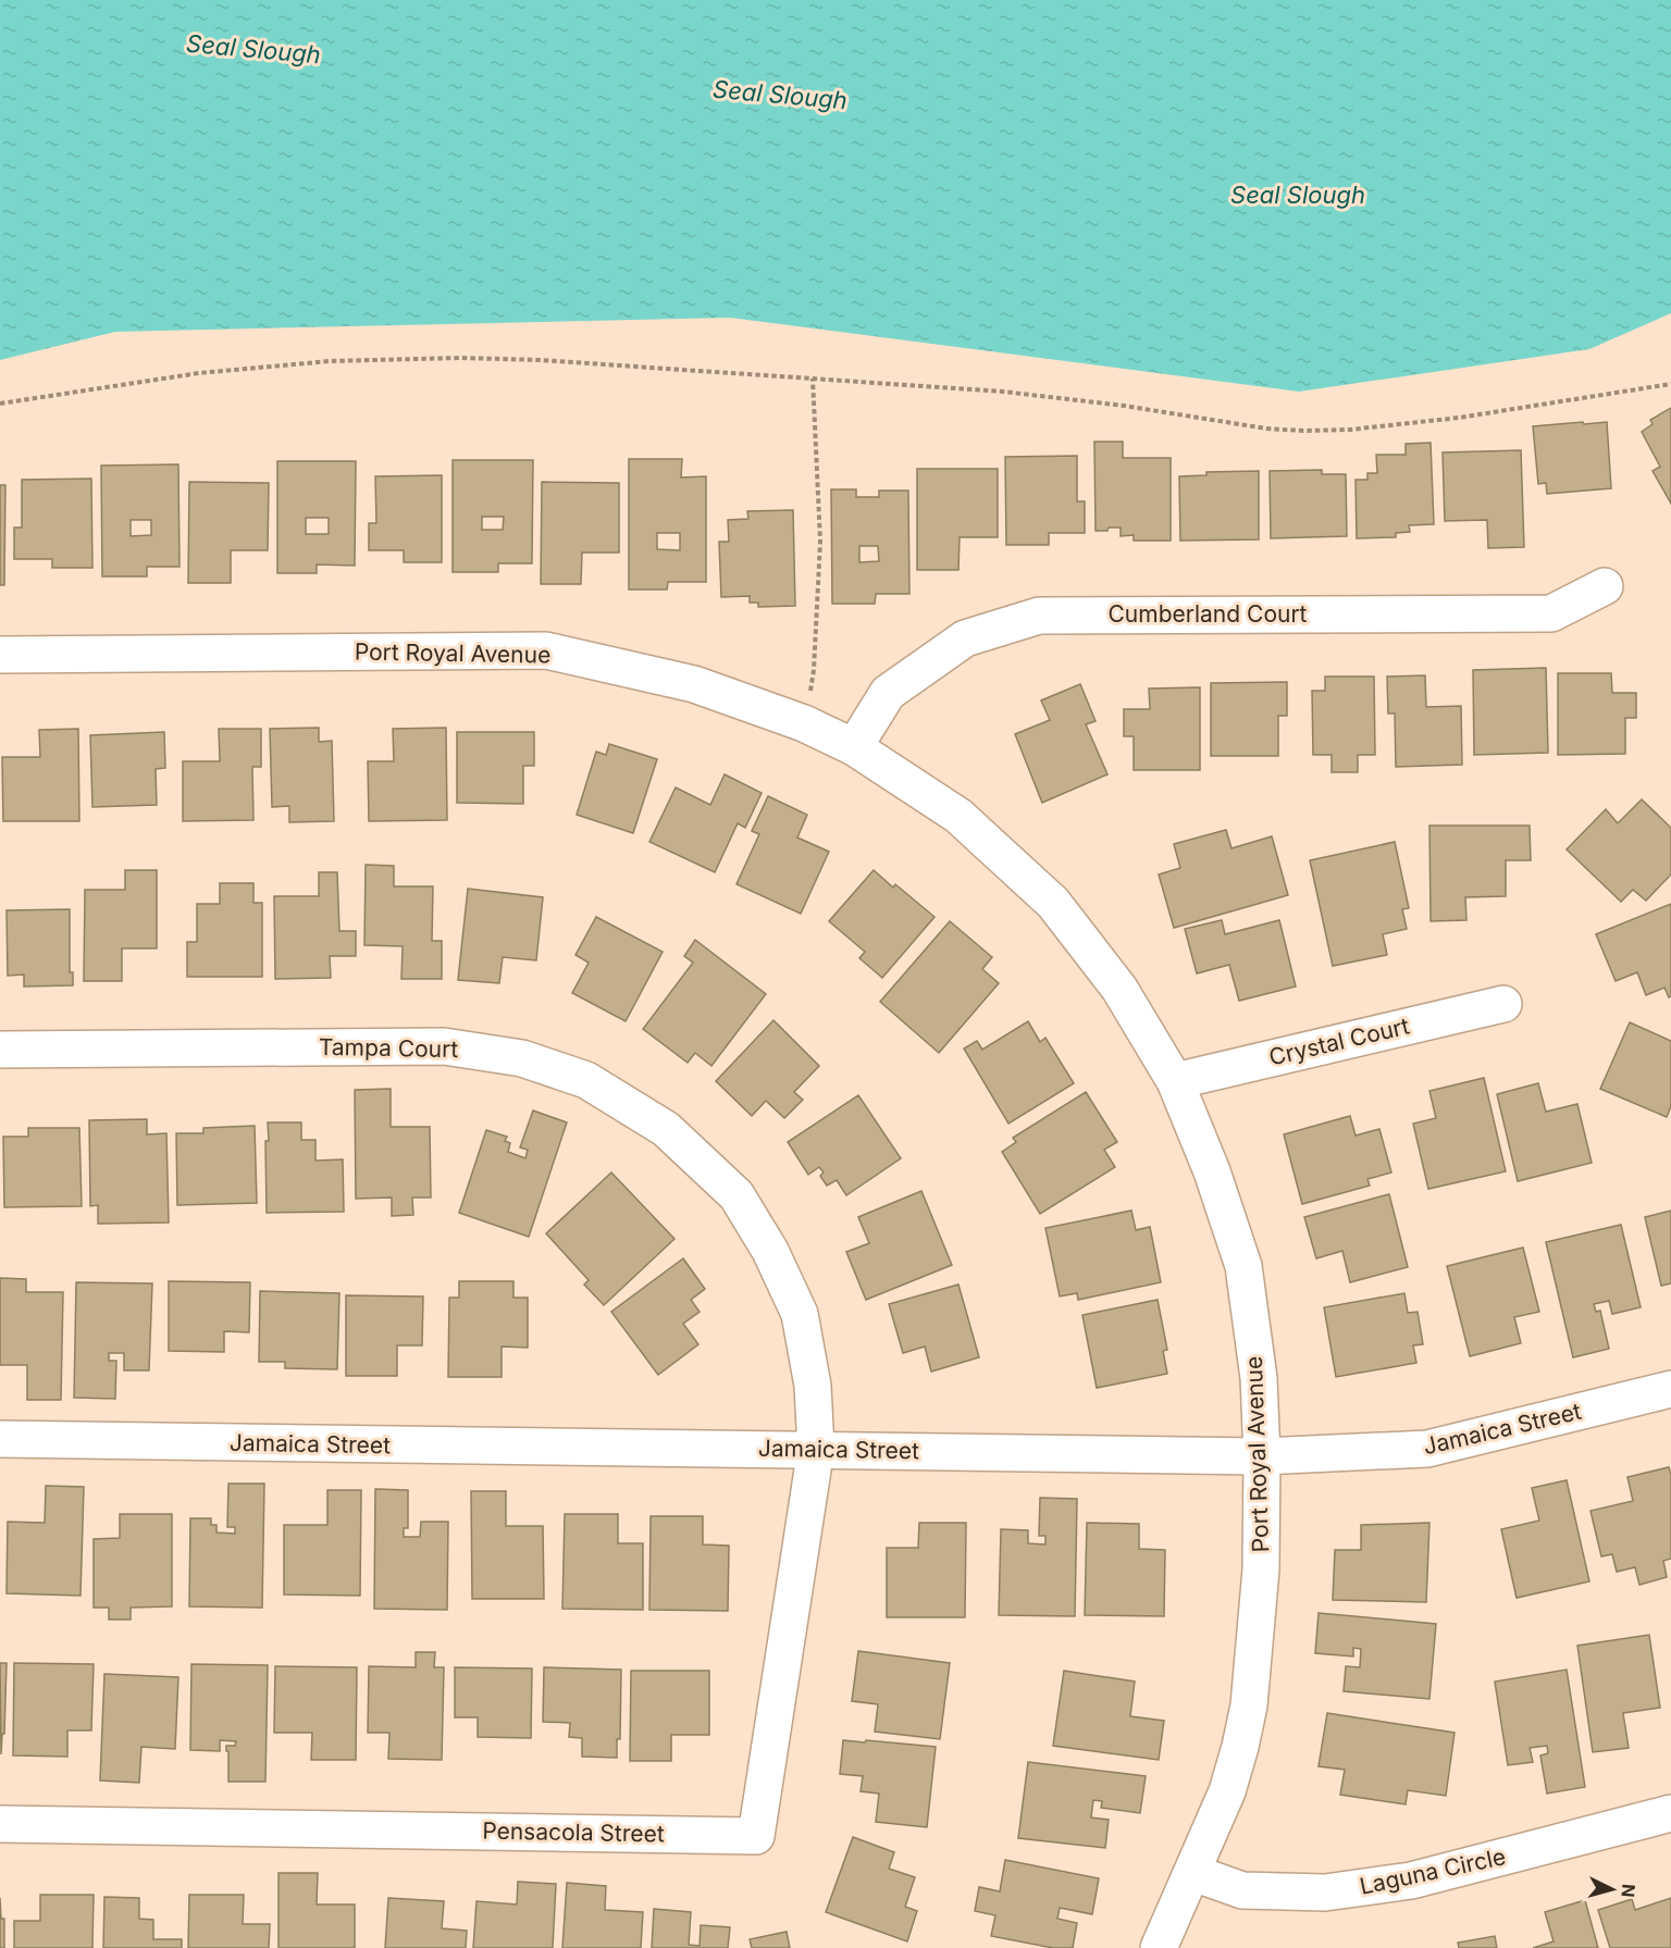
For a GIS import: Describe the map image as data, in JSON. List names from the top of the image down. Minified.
{"streets":{"street":["Cumberland Court","Port Royal Avenue","Crystal Court","Tampa Court","Jamaica Street","Pensacola Street","Laguna Circle"]},"crossings":[["Cumberland Court","Port Royal Avenue"],["Port Royal Avenue","Crystal Court"],["Port Royal Avenue","Jamaica Street"],["Port Royal Avenue","Laguna Circle"],["Tampa Court","Jamaica Street"],["Tampa Court","Pensacola Street"],["Jamaica Street","Pensacola Street"]],"water":["Seal Slough"],"north":"right"}
